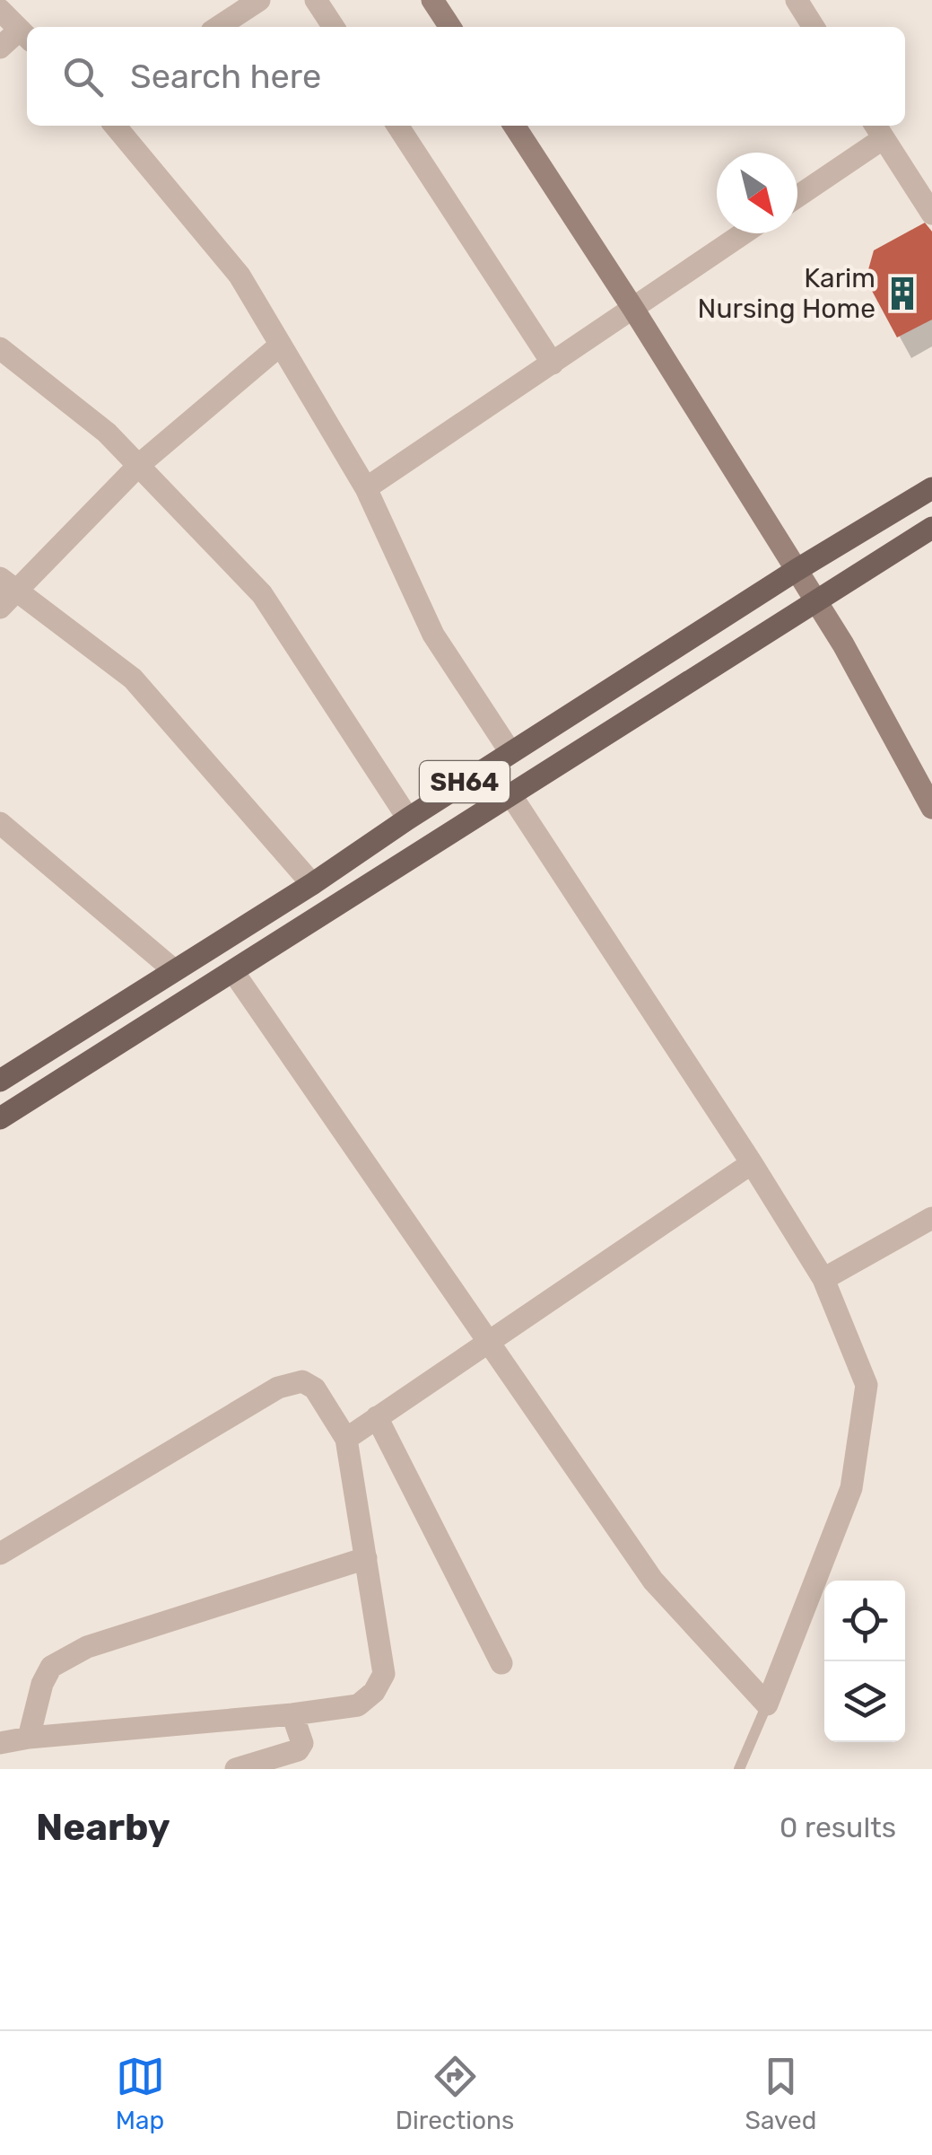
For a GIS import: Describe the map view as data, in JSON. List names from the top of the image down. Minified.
{"streets":{"main road":["SH64"]},"places":{"building":["Karim Nursing Home"]},"north":"bottom right","page":{"search":"Search here","heading":["Nearby","0 results"],"nav":["Map","Directions","Saved"]}}
